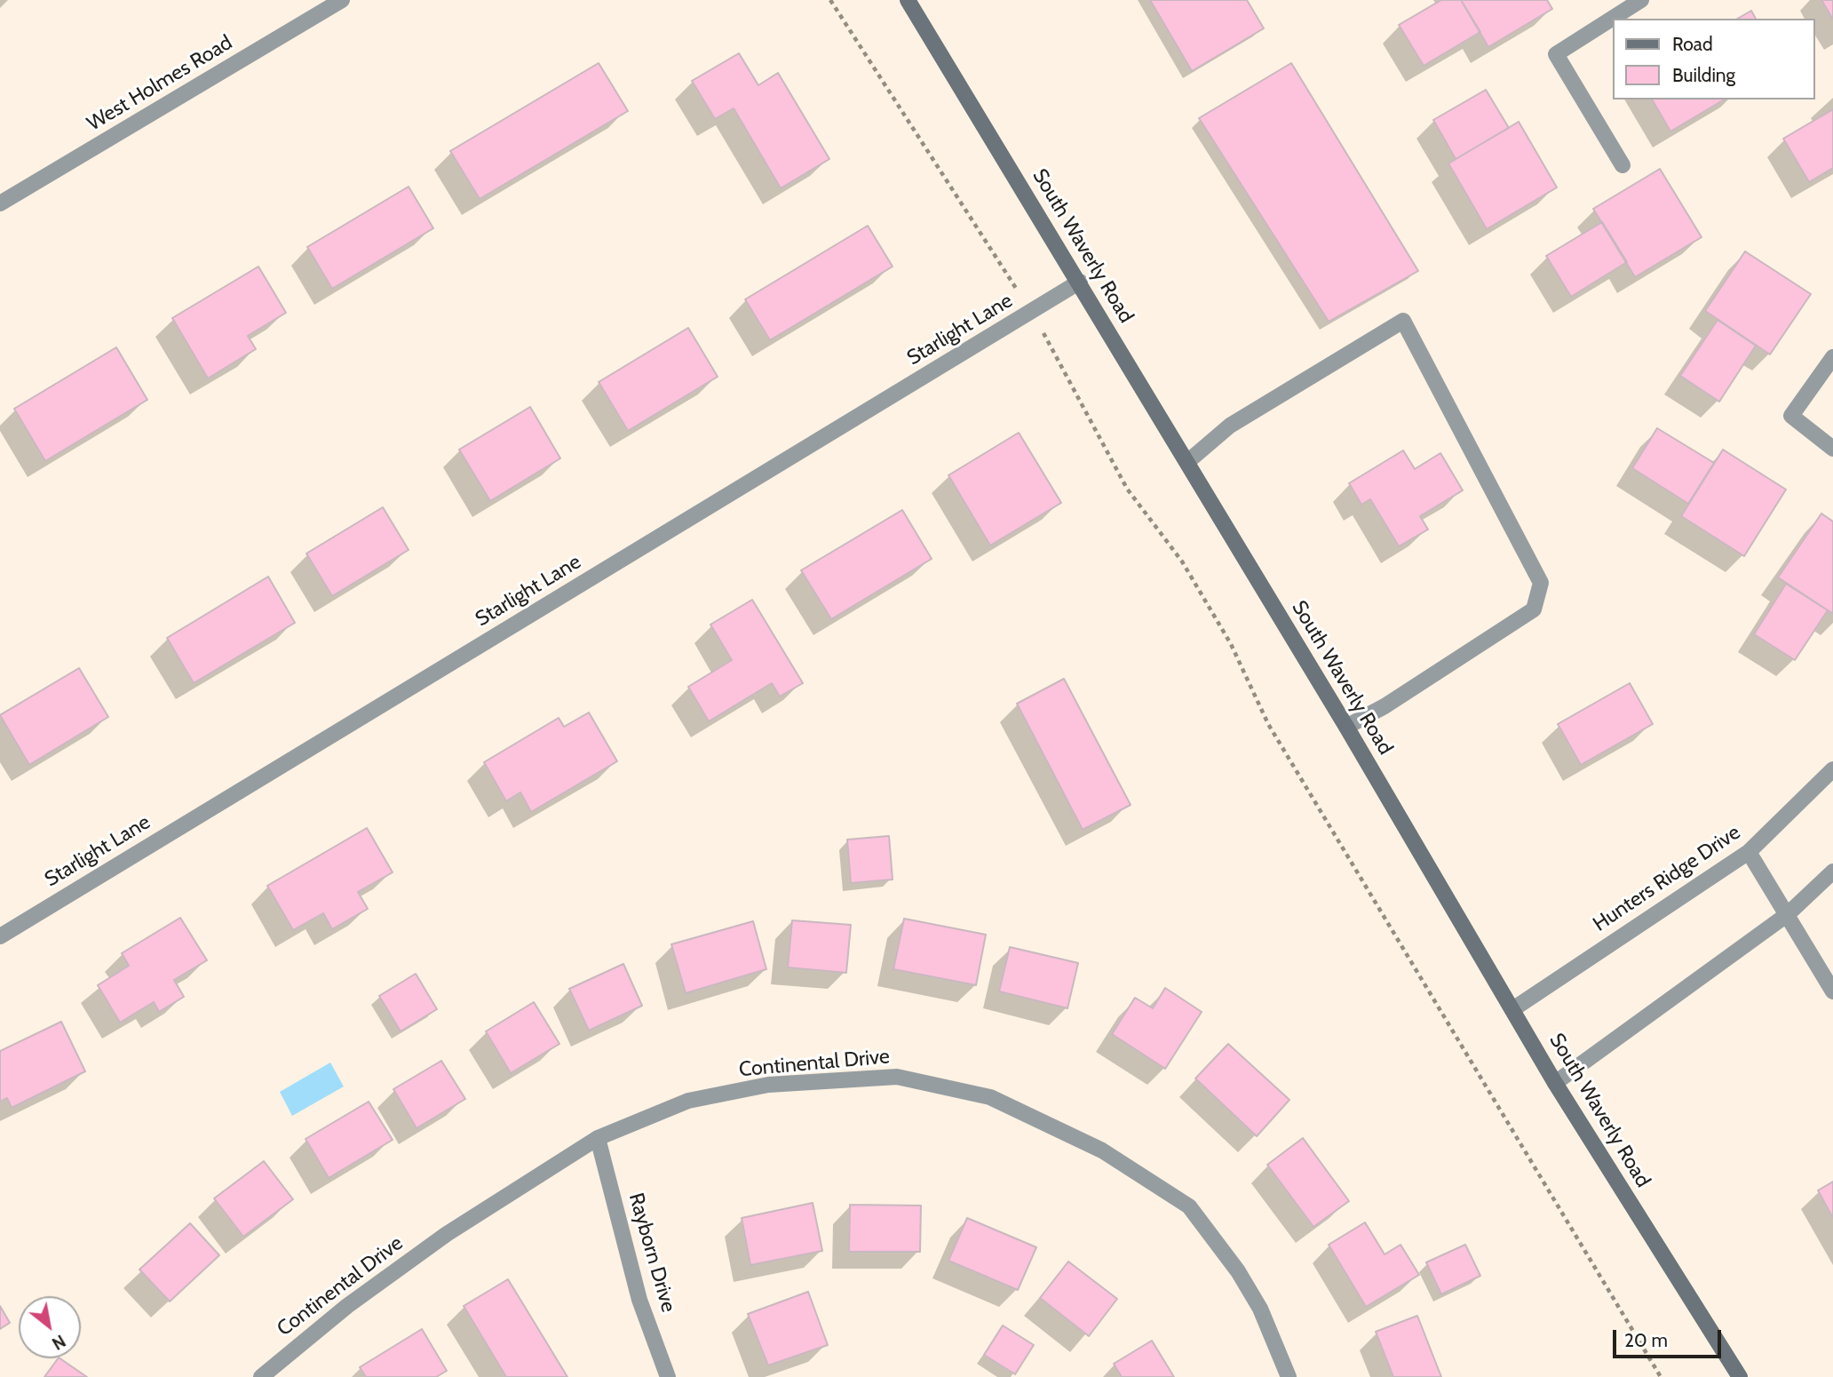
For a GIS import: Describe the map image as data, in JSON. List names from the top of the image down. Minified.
{"streets":{"main road":["South Waverly Road"],"street":["West Holmes Road","Starlight Lane","Hunters Ridge Drive","Continental Drive","Rayborn Drive"]},"crossings":[["South Waverly Road","Starlight Lane"],["South Waverly Road","Hunters Ridge Drive"],["Continental Drive","Rayborn Drive"]],"legend":["Road","Building"],"scale_bar":"20 m","north":"bottom right"}
